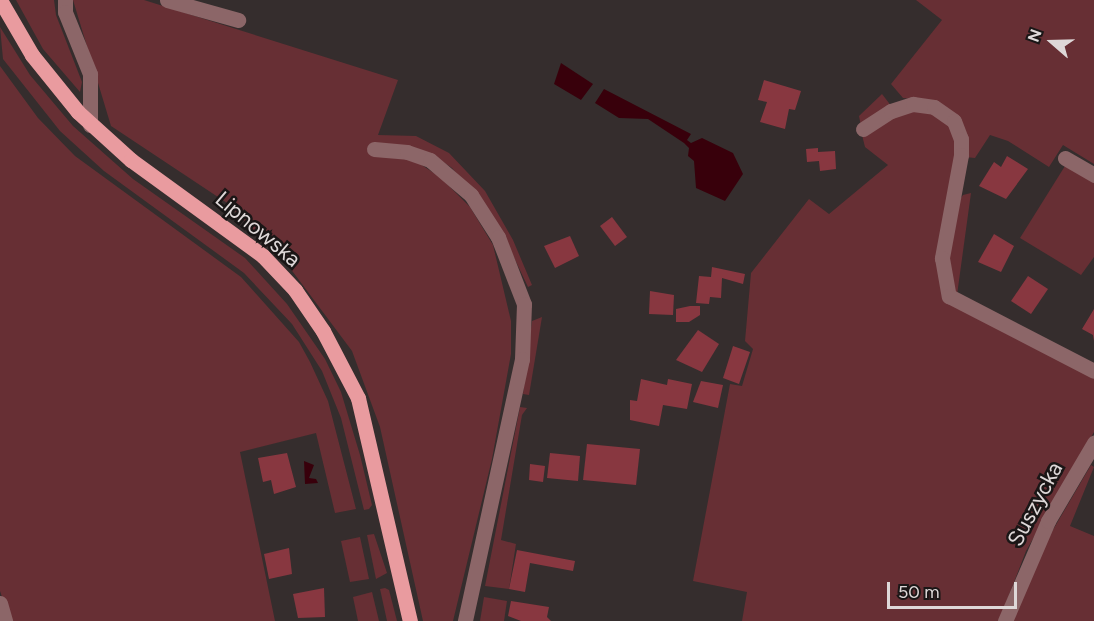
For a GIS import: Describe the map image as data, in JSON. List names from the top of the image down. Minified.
{"streets":{"main road":["Lipnowska"],"street":["Suszycka"]},"scale_bar":"50 m","north":"left"}
